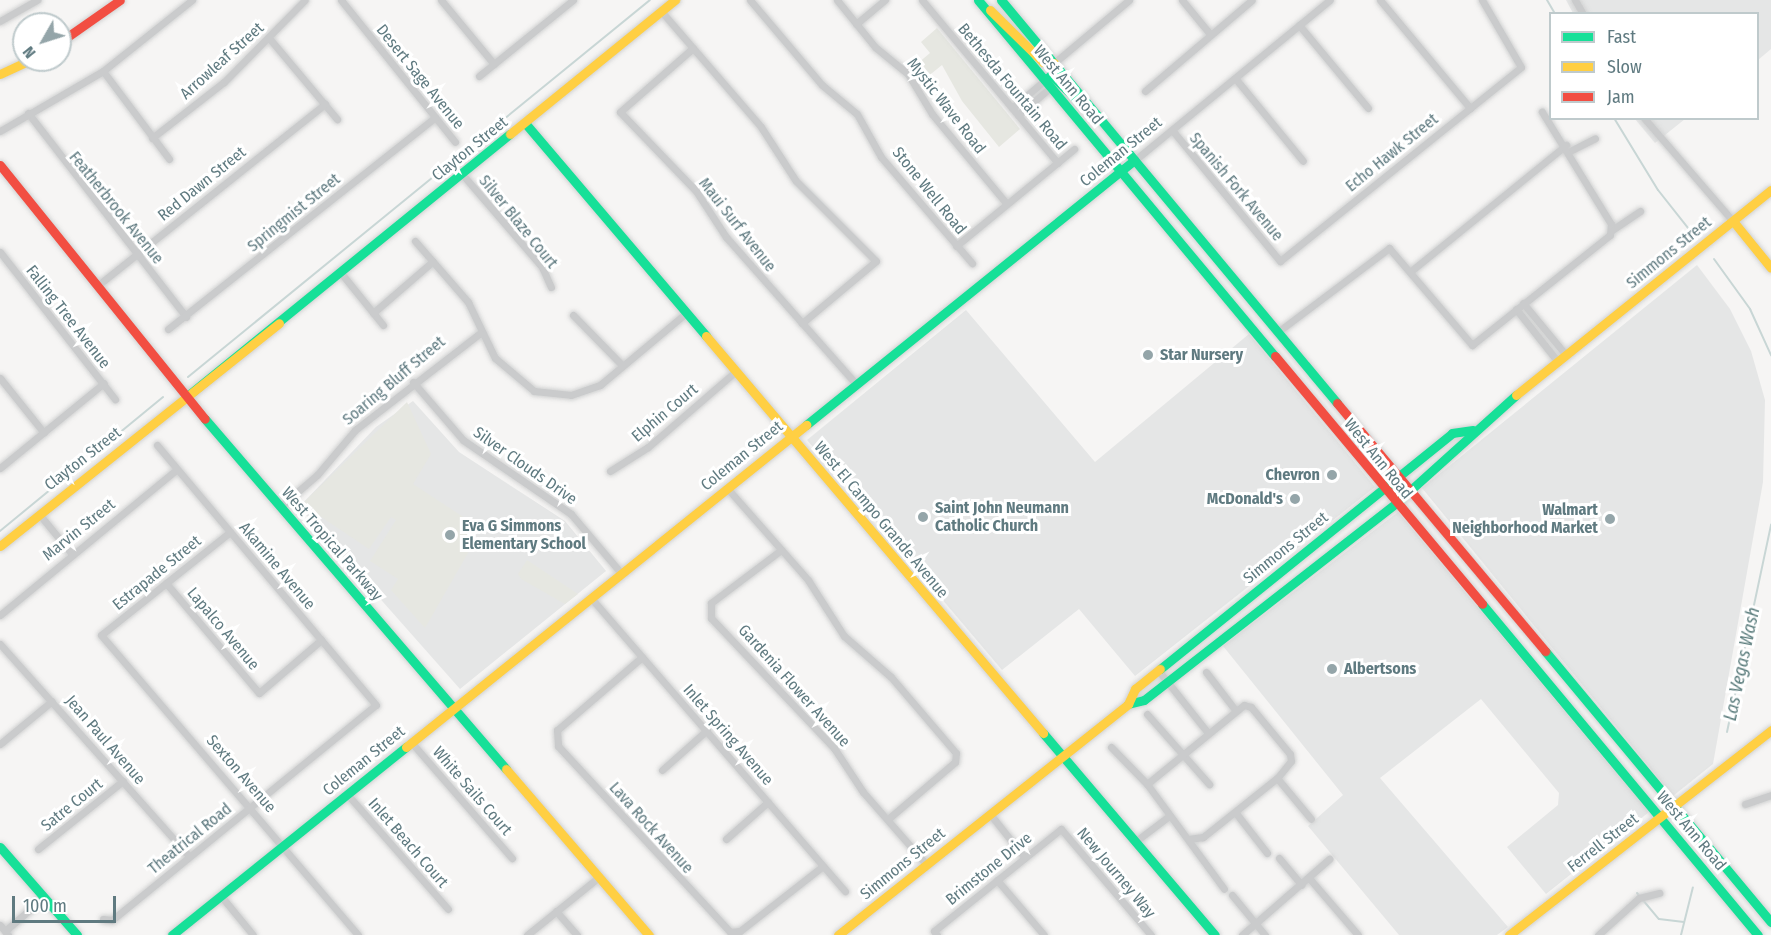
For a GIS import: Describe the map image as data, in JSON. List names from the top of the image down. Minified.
{"streets":{"main road":["West Ann Road","Clayton Street","Coleman Street","Simmons Street","West El Campo Grande Avenue","West Tropical Parkway","Ferrell Street"],"street":["Arrowleaf Street","Desert Sage Avenue","Bethesda Fountain Road","Mystic Wave Road","Echo Hawk Street","Red Dawn Street","Spanish Fork Avenue","Stone Well Road","Featherbrook Avenue","Springmist Street","Silver Blaze Court","Maui Surf Avenue","Falling Tree Avenue","Soaring Bluff Street","Elphin Court","Silver Clouds Drive","Marvin Street","Akamine Avenue","Estrapade Street","Lapalco Avenue","Gardenia Flower Avenue","Inlet Spring Avenue","Jean Paul Avenue","Sexton Avenue","White Sails Court","Satre Court","Lava Rock Avenue","Theatrical Road","Inlet Beach Court","Brimstone Drive","New Journey Way"]},"crossings":[["Desert Sage Avenue","Springmist Street"],["West Ann Road","Coleman Street"],["West Ann Road","Simmons Street"],["West Ann Road","Ferrell Street"],["Clayton Street","Silver Blaze Court"],["Clayton Street","West El Campo Grande Avenue"],["Clayton Street","West Tropical Parkway"],["Coleman Street","Spanish Fork Avenue"],["Coleman Street","Maui Surf Avenue"],["Coleman Street","Silver Clouds Drive"],["Coleman Street","West El Campo Grande Avenue"],["Coleman Street","West Tropical Parkway"],["Coleman Street","Inlet Spring Avenue"],["Coleman Street","Sexton Avenue"],["Coleman Street","White Sails Court"],["Coleman Street","Inlet Beach Court"],["Echo Hawk Street","Spanish Fork Avenue"],["Red Dawn Street","Featherbrook Avenue"],["Red Dawn Street","West Tropical Parkway"],["Featherbrook Avenue","Springmist Street"],["Simmons Street","West El Campo Grande Avenue"],["Simmons Street","Gardenia Flower Avenue"],["Soaring Bluff Street","Silver Clouds Drive"],["Soaring Bluff Street","West Tropical Parkway"],["Elphin Court","West El Campo Grande Avenue"],["Marvin Street","Akamine Avenue"],["Akamine Avenue","Estrapade Street"],["Akamine Avenue","Lapalco Avenue"],["Akamine Avenue","Theatrical Road"],["Estrapade Street","Lapalco Avenue"],["Estrapade Street","Sexton Avenue"],["Inlet Spring Avenue","Lava Rock Avenue"],["Jean Paul Avenue","Satre Court"],["Jean Paul Avenue","Theatrical Road"],["Sexton Avenue","Theatrical Road"],["Brimstone Drive","New Journey Way"]],"water":["Las Vegas Wash"],"places":["Star Nursery","Chevron","McDonald's","Saint John Neumann Catholic Church","Walmart Neighborhood Market","Eva G Simmons Elementary School","Albertsons"],"legend":["Fast","Slow","Jam"],"scale_bar":"100 m","north":"bottom left"}
